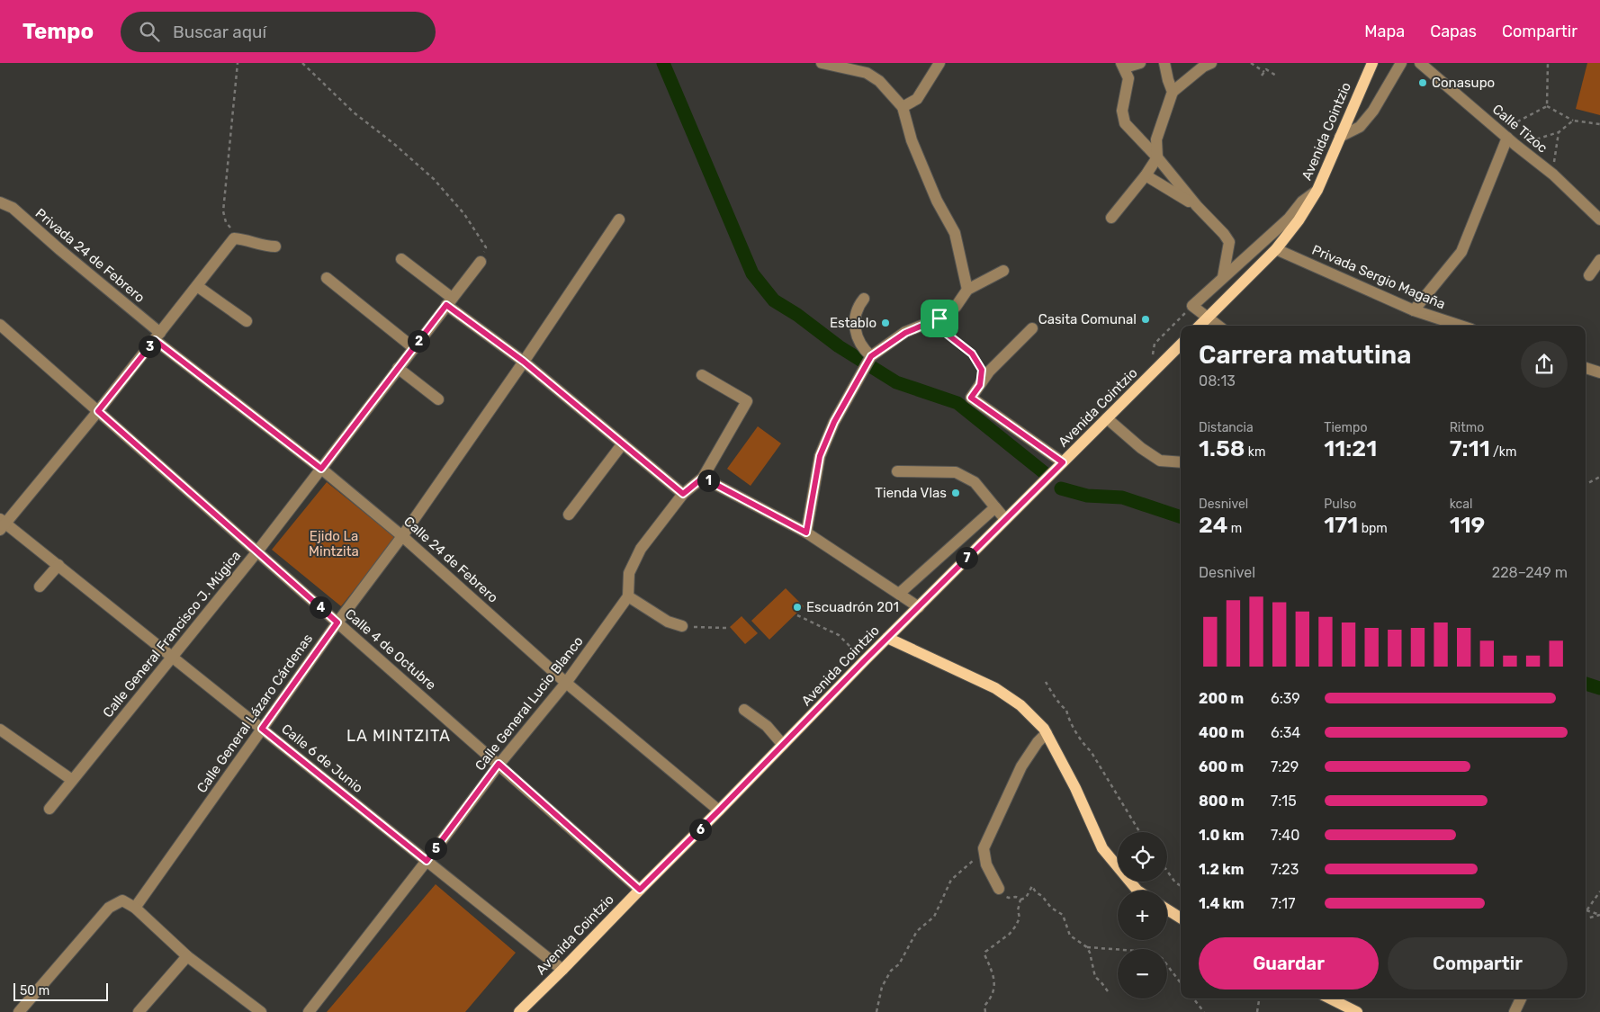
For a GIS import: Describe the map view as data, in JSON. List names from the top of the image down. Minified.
{"streets":{"main road":["Avenida Cointzio"],"street":["Calle Tizoc","Privada 24 de Febrero","Privada Sergio Magaña","Calle 24 de Febrero","Calle General Francisco J. Múgica","Calle 4 de Octubre","Calle General Lucio Blanco","Calle General Lázaro Cárdenas","Calle 6 de Junio"]},"crossings":[["Avenida Cointzio","Privada Sergio Magaña"],["Avenida Cointzio","Calle 24 de Febrero"],["Avenida Cointzio","Calle 4 de Octubre"],["Avenida Cointzio","Calle 6 de Junio"],["Privada 24 de Febrero","Calle 24 de Febrero"],["Calle 24 de Febrero","Calle General Francisco J. Múgica"],["Calle 24 de Febrero","Calle General Lucio Blanco"],["Calle 24 de Febrero","Calle General Lázaro Cárdenas"],["Calle General Francisco J. Múgica","Calle 4 de Octubre"],["Calle General Francisco J. Múgica","Calle 6 de Junio"],["Calle 4 de Octubre","Calle General Lucio Blanco"],["Calle 4 de Octubre","Calle General Lázaro Cárdenas"],["Calle General Lucio Blanco","Calle 6 de Junio"],["Calle General Lázaro Cárdenas","Calle 6 de Junio"]],"districts":["LA MINTZITA"],"parks":["Ejido La Mintzita"],"places":["Conasupo","Casita Comunal","Establo","Tienda Vlas","Escuadrón 201"],"scale_bar":"50 m","page":{"header":"Tempo","search":"Buscar aquí","nav":["Mapa","Capas","Compartir"],"heading":["Carrera matutina","08:13"],"pins":["2","3","1","7","4","6","5"],"stats":[["Distancia","1.58 km"],["Tiempo","11:21"],["Ritmo","7:11 /km"],["Desnivel","24 m"],["Pulso","171 bpm"],["kcal","119"]],"chart":["Desnivel","228–249 m"],"list":[{"name":"200 m","note":"6:39"},{"name":"400 m","note":"6:34"},{"name":"600 m","note":"7:29"},{"name":"800 m","note":"7:15"},{"name":"1.0 km","note":"7:40"},{"name":"1.2 km","note":"7:23"},{"name":"1.4 km","note":"7:17"}],"map_buttons":["+","−"],"buttons":["Guardar","Compartir"],"scale":"50 m"}}
